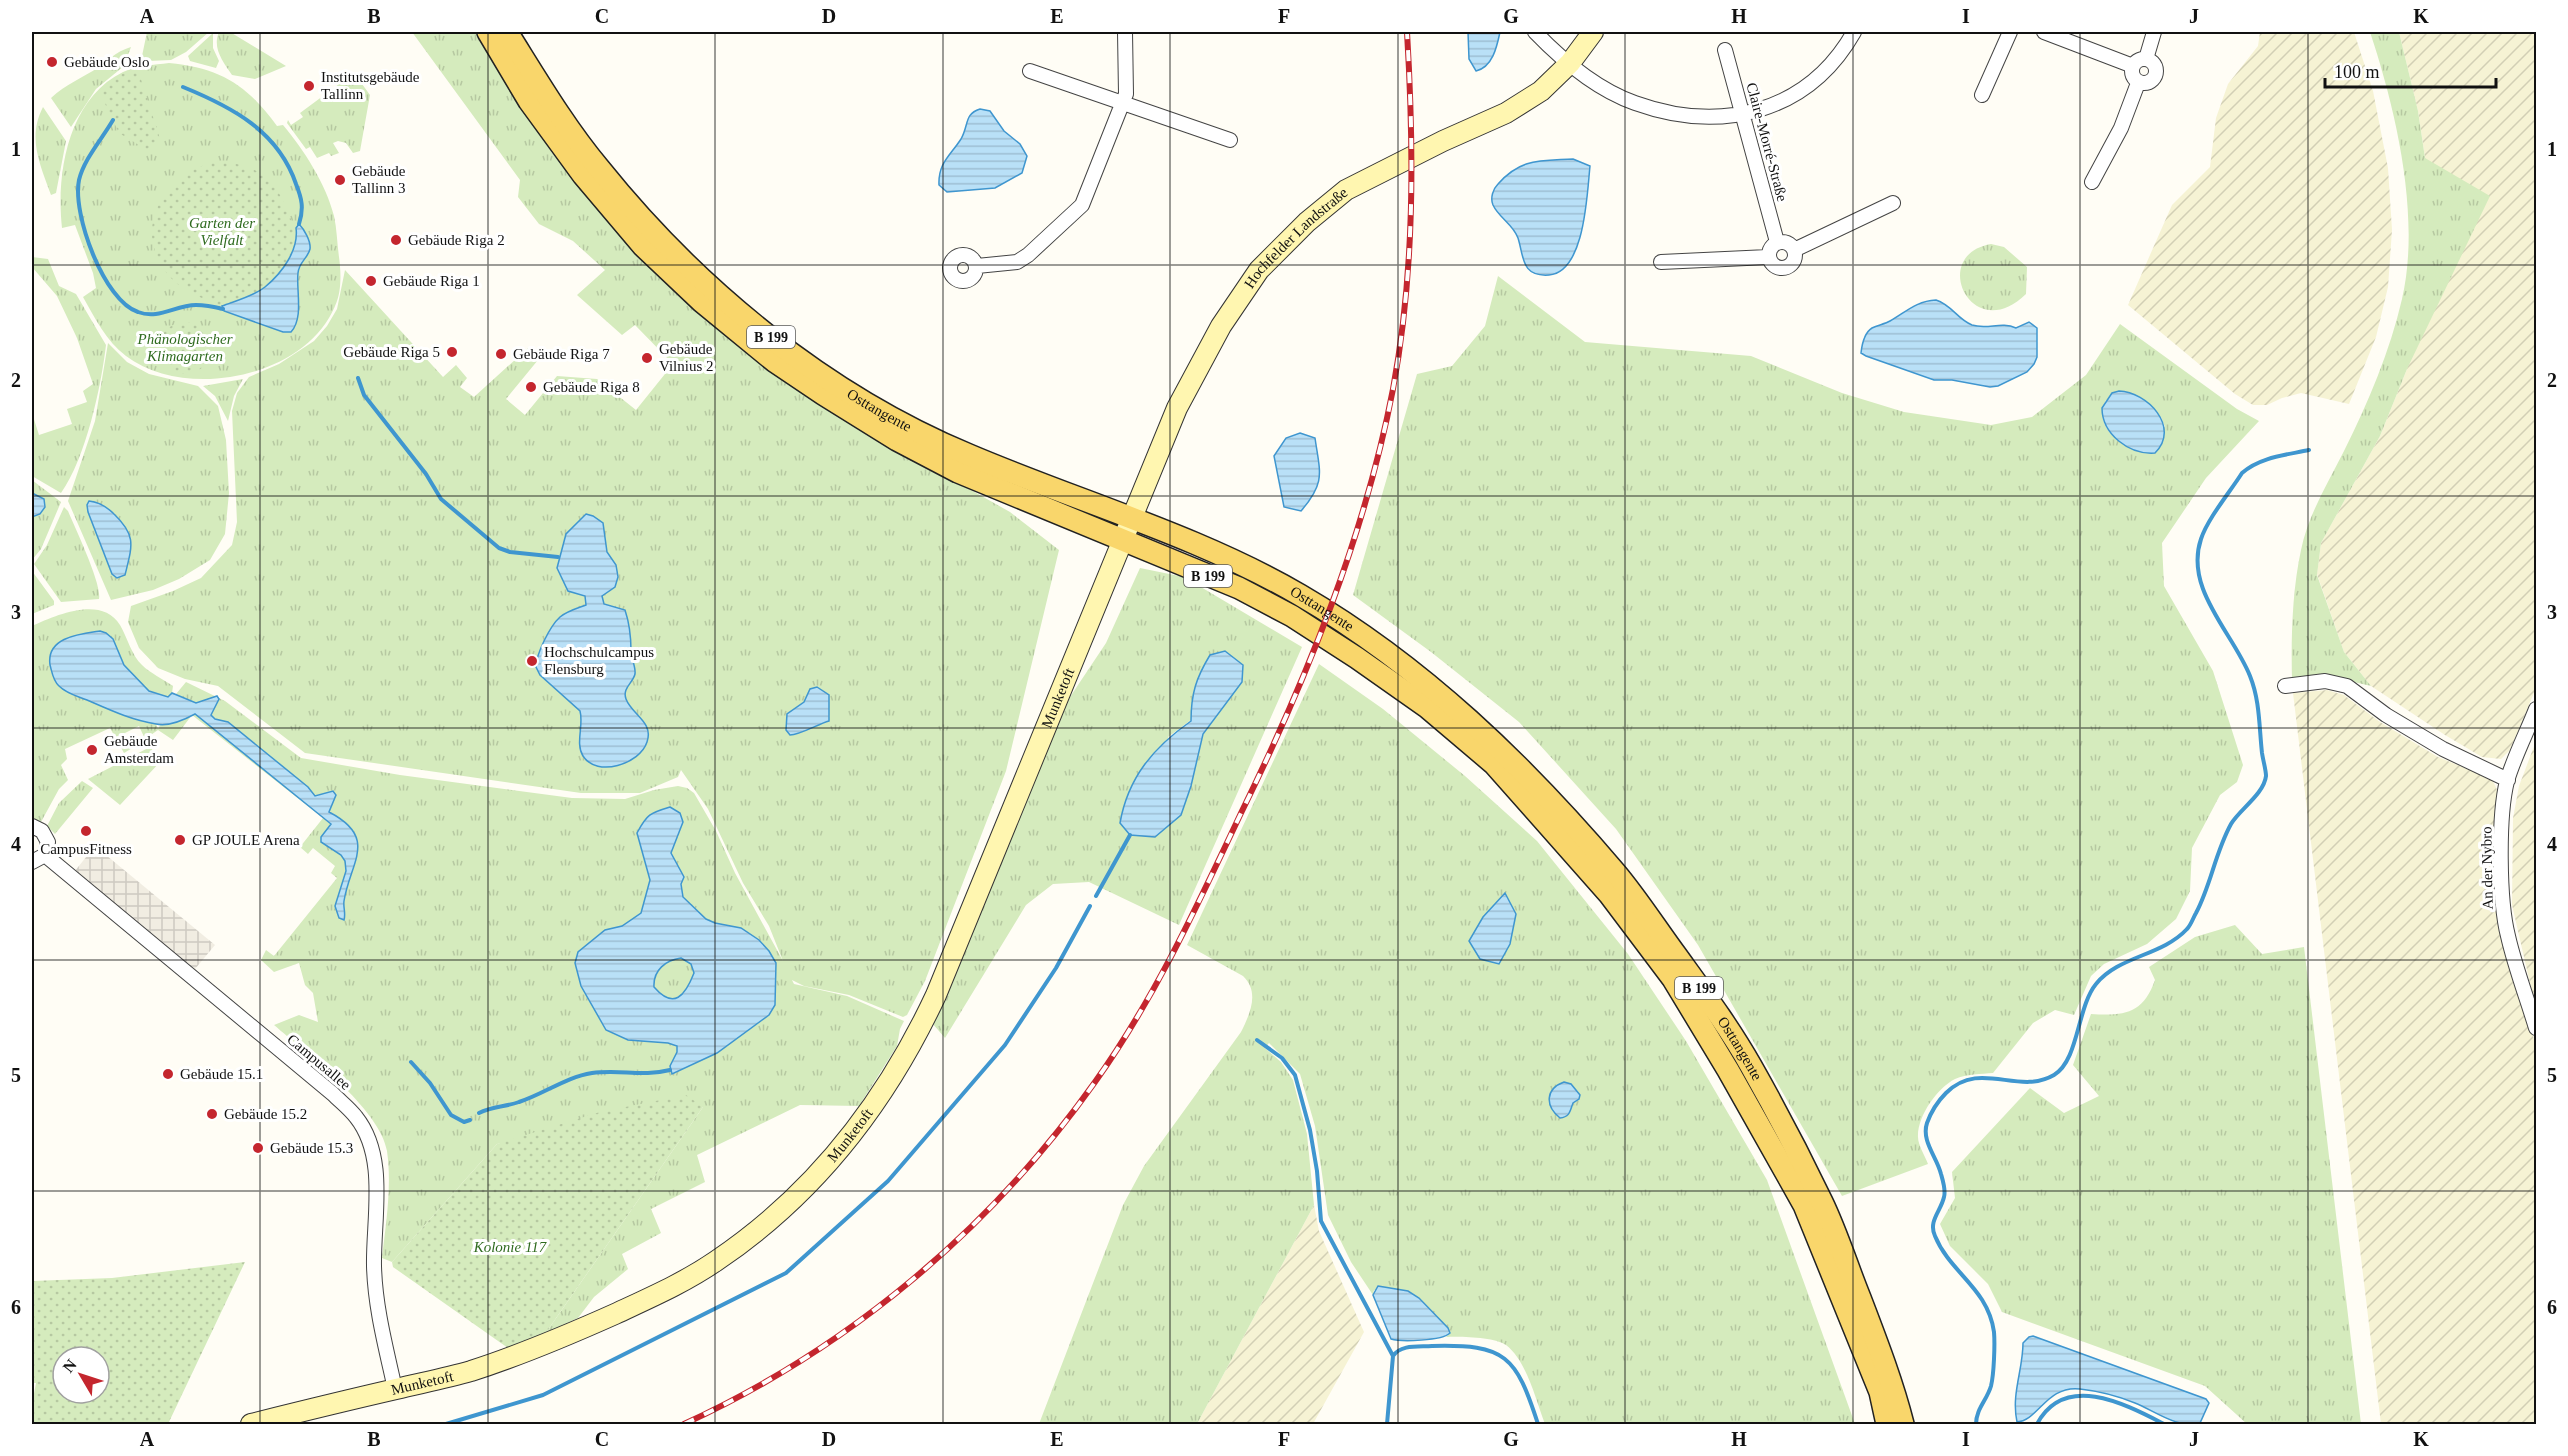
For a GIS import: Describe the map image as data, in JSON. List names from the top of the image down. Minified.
{"streets":{"main road":["B 199","Osttangente"],"street":["Claire-Morré-Straße","Hochfelder Landstraße","Munketoft","An der Nybro","Campusallee"]},"crossings":[["Hochfelder Landstraße","Osttangente"],["Hochfelder Landstraße","Munketoft"],["Osttangente","Munketoft"],["Munketoft","Campusallee"]],"parks":["Garten der Vielfalt","Phänologischer Klimagarten","Kolonie 117"],"places":["Gebäude Oslo","Institutsgebäude Tallinn","Gebäude Tallinn 3","Gebäude Riga 2","Gebäude Riga 1","Gebäude Riga 5","Gebäude Riga 7","Gebäude Vilnius 2","Gebäude Riga 8","Hochschulcampus Flensburg","Gebäude Amsterdam","CampusFitness","GP JOULE Arena","Gebäude 15.1","Gebäude 15.2","Gebäude 15.3"],"scale_bar":"100 m","north":"top left","grid":{"columns":["A","B","C","D","E","F","G","H","I","J","K"],"rows":["1","2","3","4","5","6"]}}
